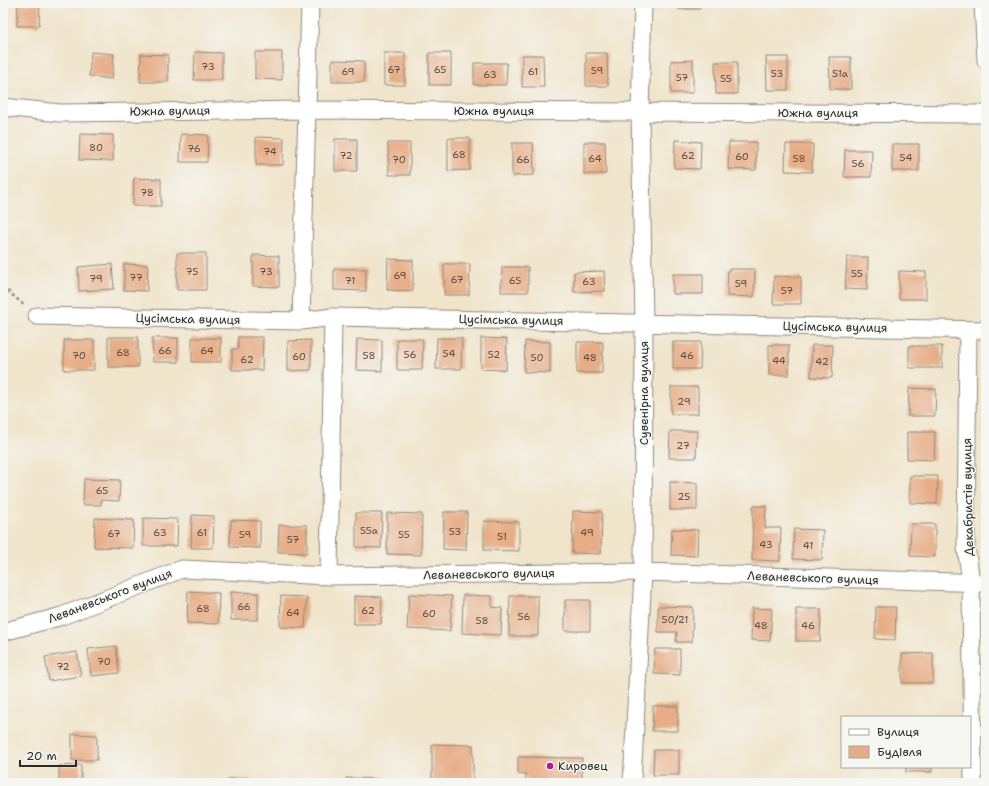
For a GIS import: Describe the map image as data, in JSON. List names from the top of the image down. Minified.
{"streets":{"street":["Южна вулиця","Цусімська вулиця","Сувенірна вулиця","Декабристів вулиця","Леваневського вулиця"]},"crossings":[["Южна вулиця","Сувенірна вулиця"],["Цусімська вулиця","Сувенірна вулиця"],["Цусімська вулиця","Декабристів вулиця"],["Сувенірна вулиця","Леваневського вулиця"],["Декабристів вулиця","Леваневського вулиця"]],"places":["Кировец"],"house_numbers":["73","67","65","59","69","61","53","51а","63","57","55","80","76","74","68","72","62","60","54","64","58","70","66","56","78","75","73","55","69","77","79","67","71","65","63","59","57","66","64","68","54","56","52","70","58","46","60","50","48","62","44","42","29","27","65","25","55а","53","63","61","49","67","59","55","51","57","43","41","66","68","62","64","60","56","50/21","58","48","46","70","72"],"legend":["Вулиця","Будівля"],"scale_bar":"20 m"}
